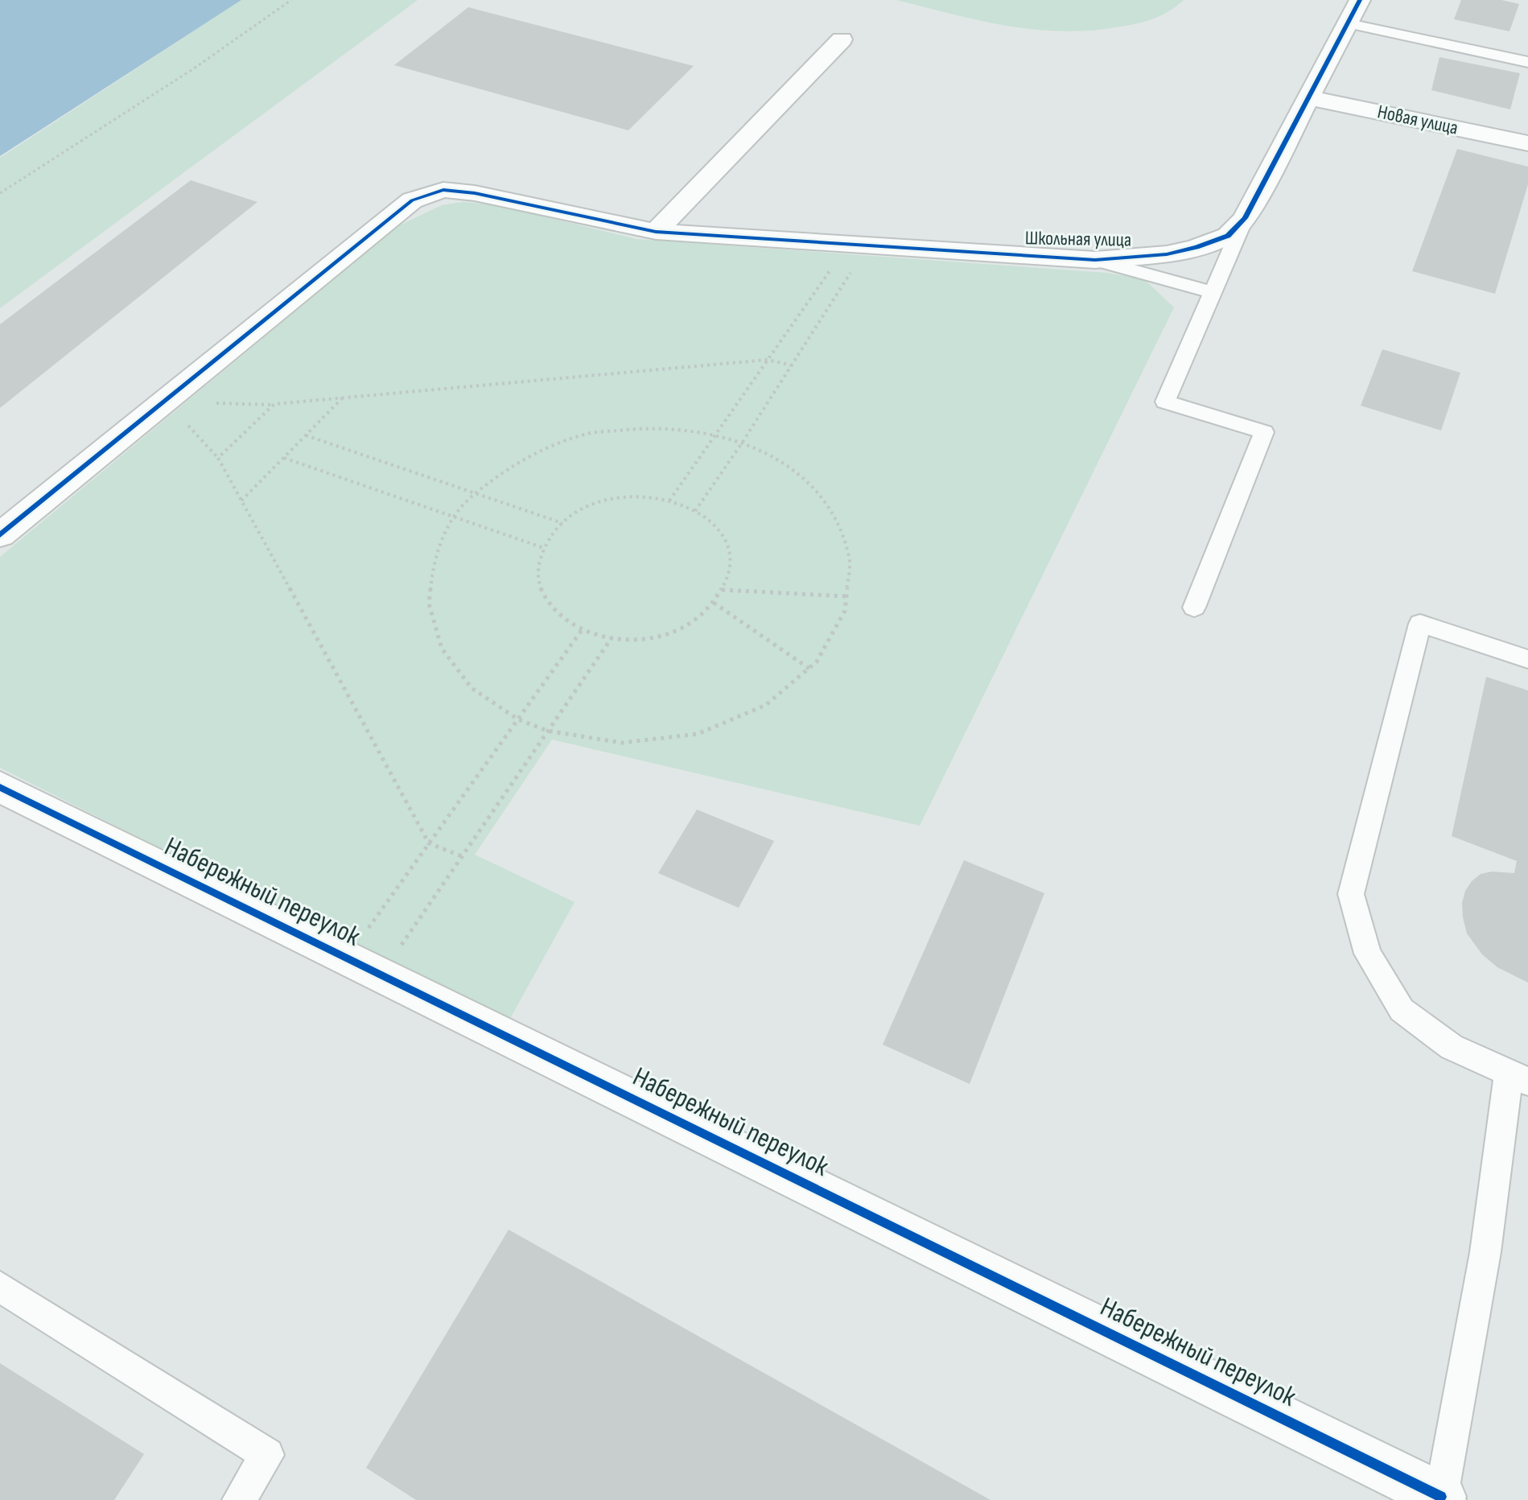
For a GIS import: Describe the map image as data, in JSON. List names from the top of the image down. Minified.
{"streets":{"street":["Новая улица","Школьная улица","Набережный переулок"]},"crossings":[["Новая улица","Школьная улица"]]}
